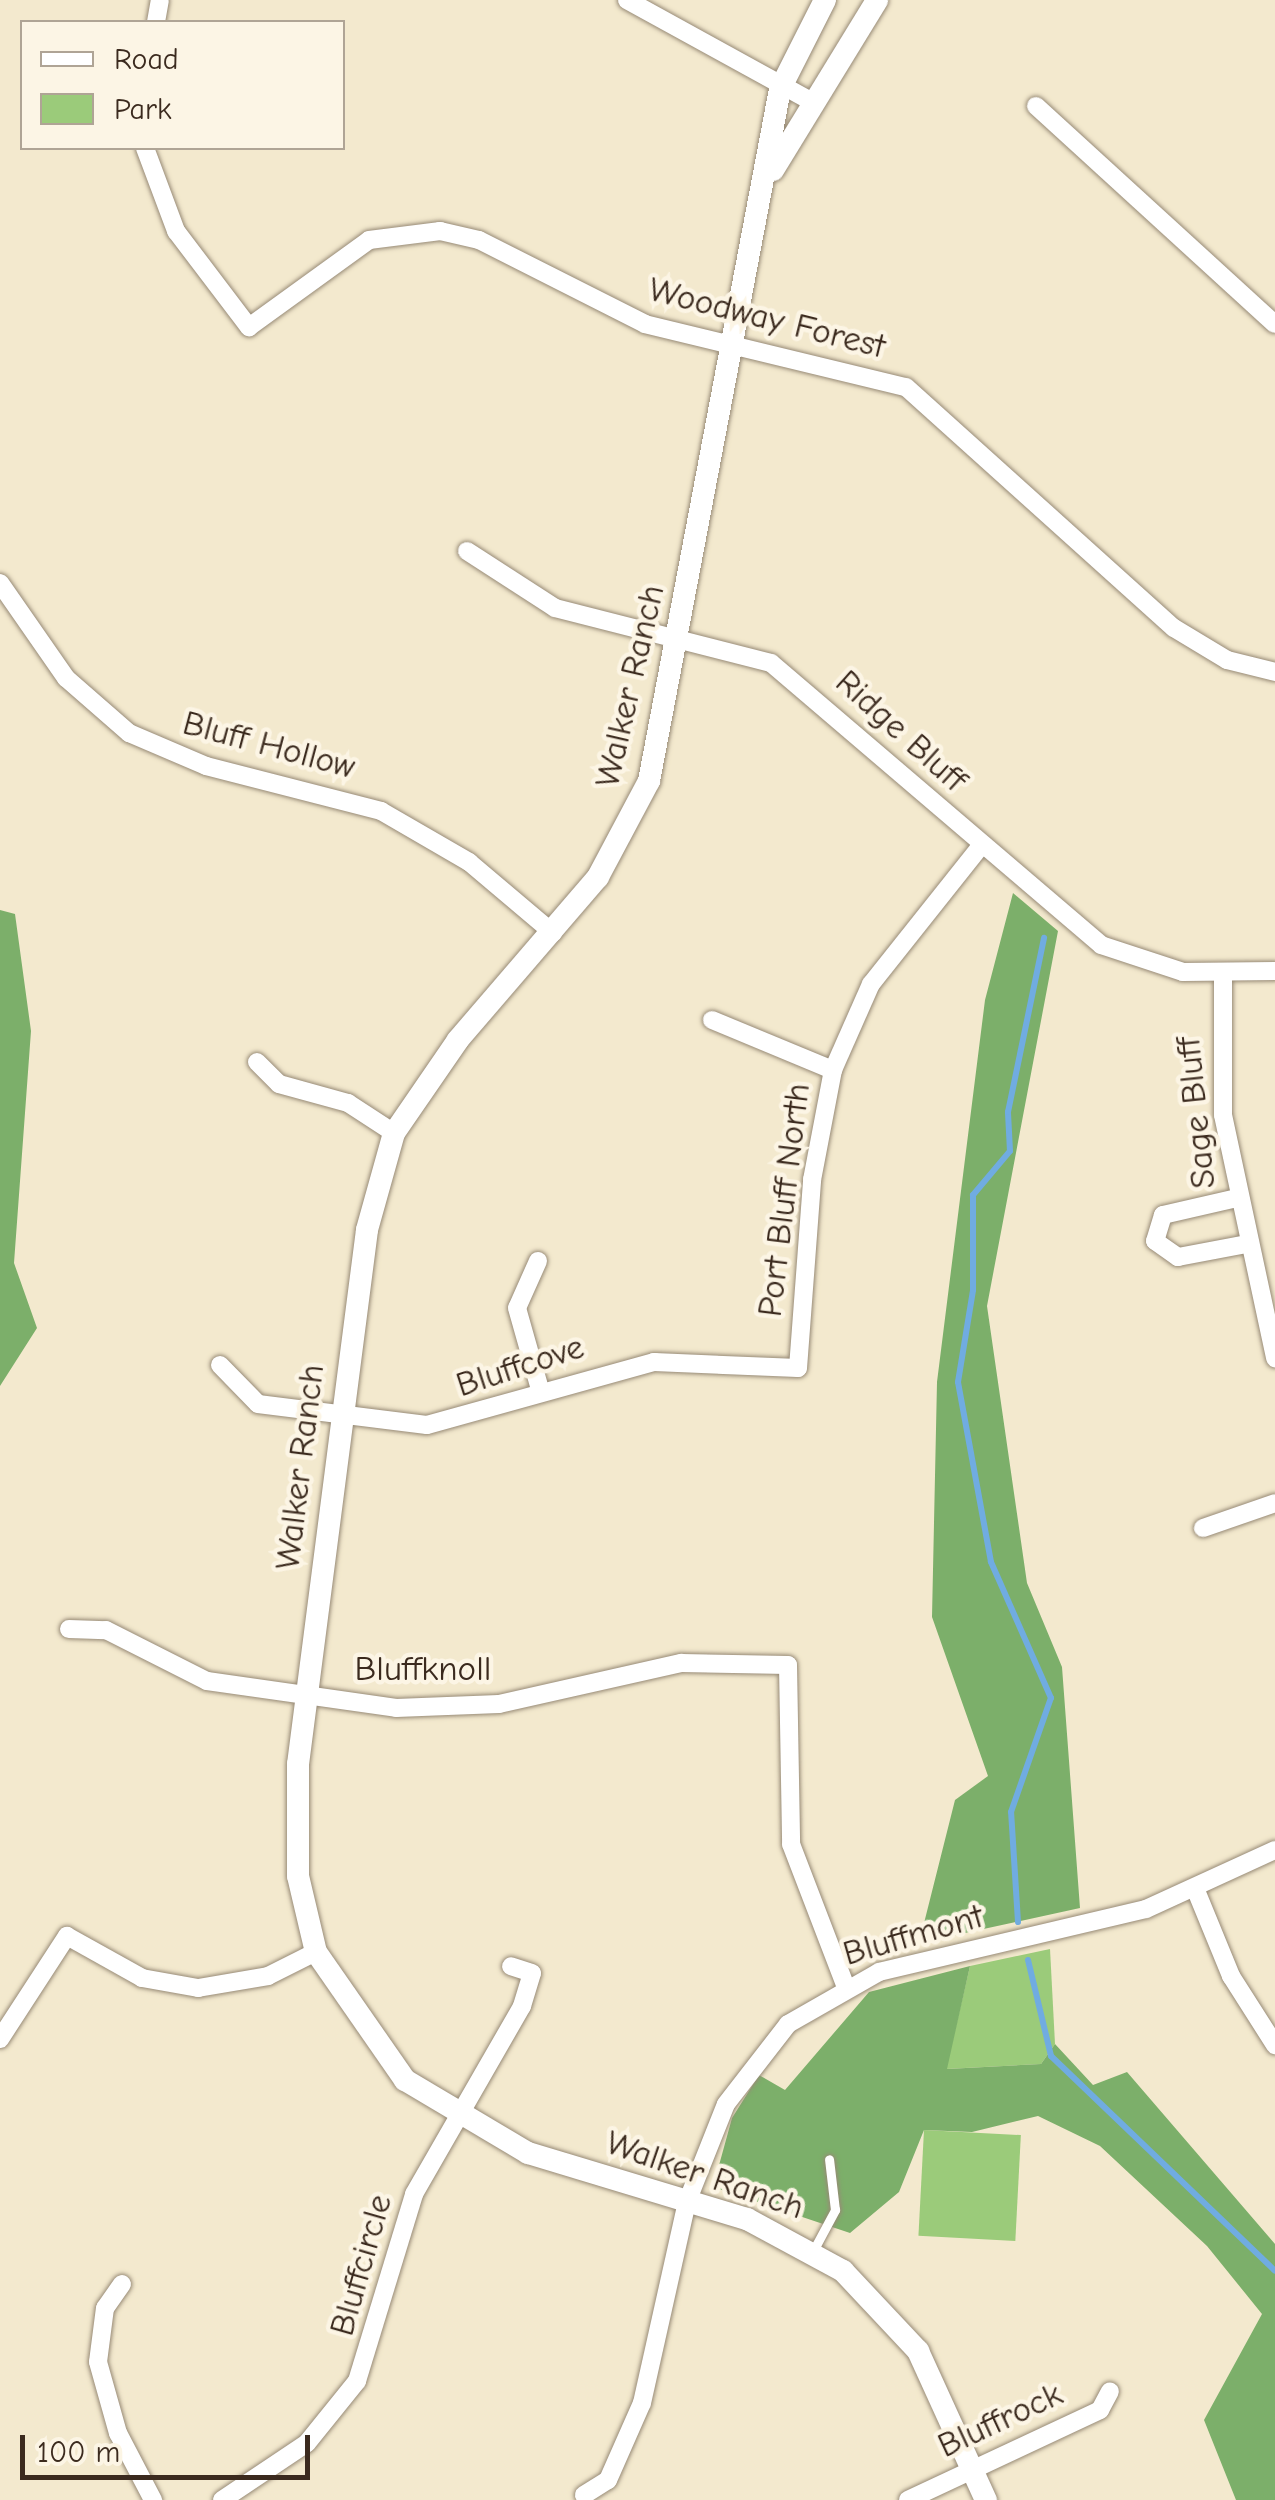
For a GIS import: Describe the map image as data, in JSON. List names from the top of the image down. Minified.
{"streets":{"street":["Woodway Forest","Walker Ranch","Ridge Bluff","Bluff Hollow","Sage Bluff","Port Bluff North","Bluffcove","Bluffknoll","Bluffmont","Bluffcircle","Bluffrock"]},"crossings":[["Woodway Forest","Walker Ranch"],["Walker Ranch","Ridge Bluff"],["Walker Ranch","Bluff Hollow"],["Walker Ranch","Bluffcove"],["Walker Ranch","Bluffknoll"],["Walker Ranch","Bluffmont"],["Walker Ranch","Bluffcircle"],["Walker Ranch","Bluffrock"],["Ridge Bluff","Sage Bluff"],["Ridge Bluff","Port Bluff North"],["Port Bluff North","Bluffcove"],["Bluffknoll","Bluffmont"]],"legend":["Road","Park"],"scale_bar":"100 m"}
